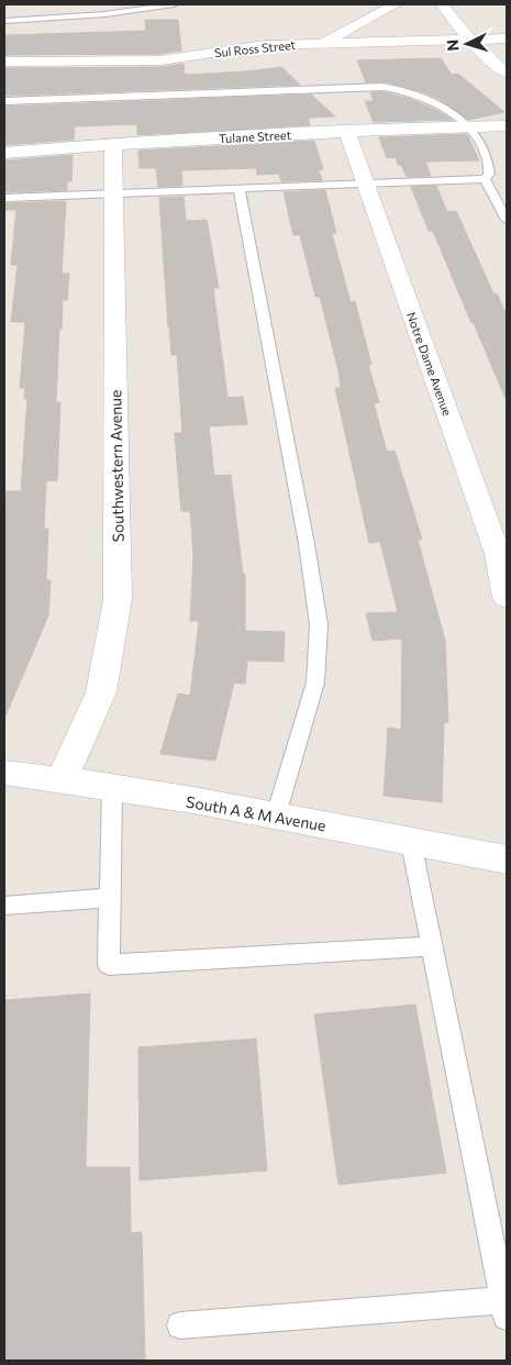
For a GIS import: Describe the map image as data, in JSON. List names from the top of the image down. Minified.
{"streets":{"street":["Sul Ross Street","Tulane Street","Notre Dame Avenue","Southwestern Avenue","South A & M Avenue"]},"crossings":[["Tulane Street","Notre Dame Avenue"],["Tulane Street","Southwestern Avenue"],["Southwestern Avenue","South A & M Avenue"]],"north":"left"}
